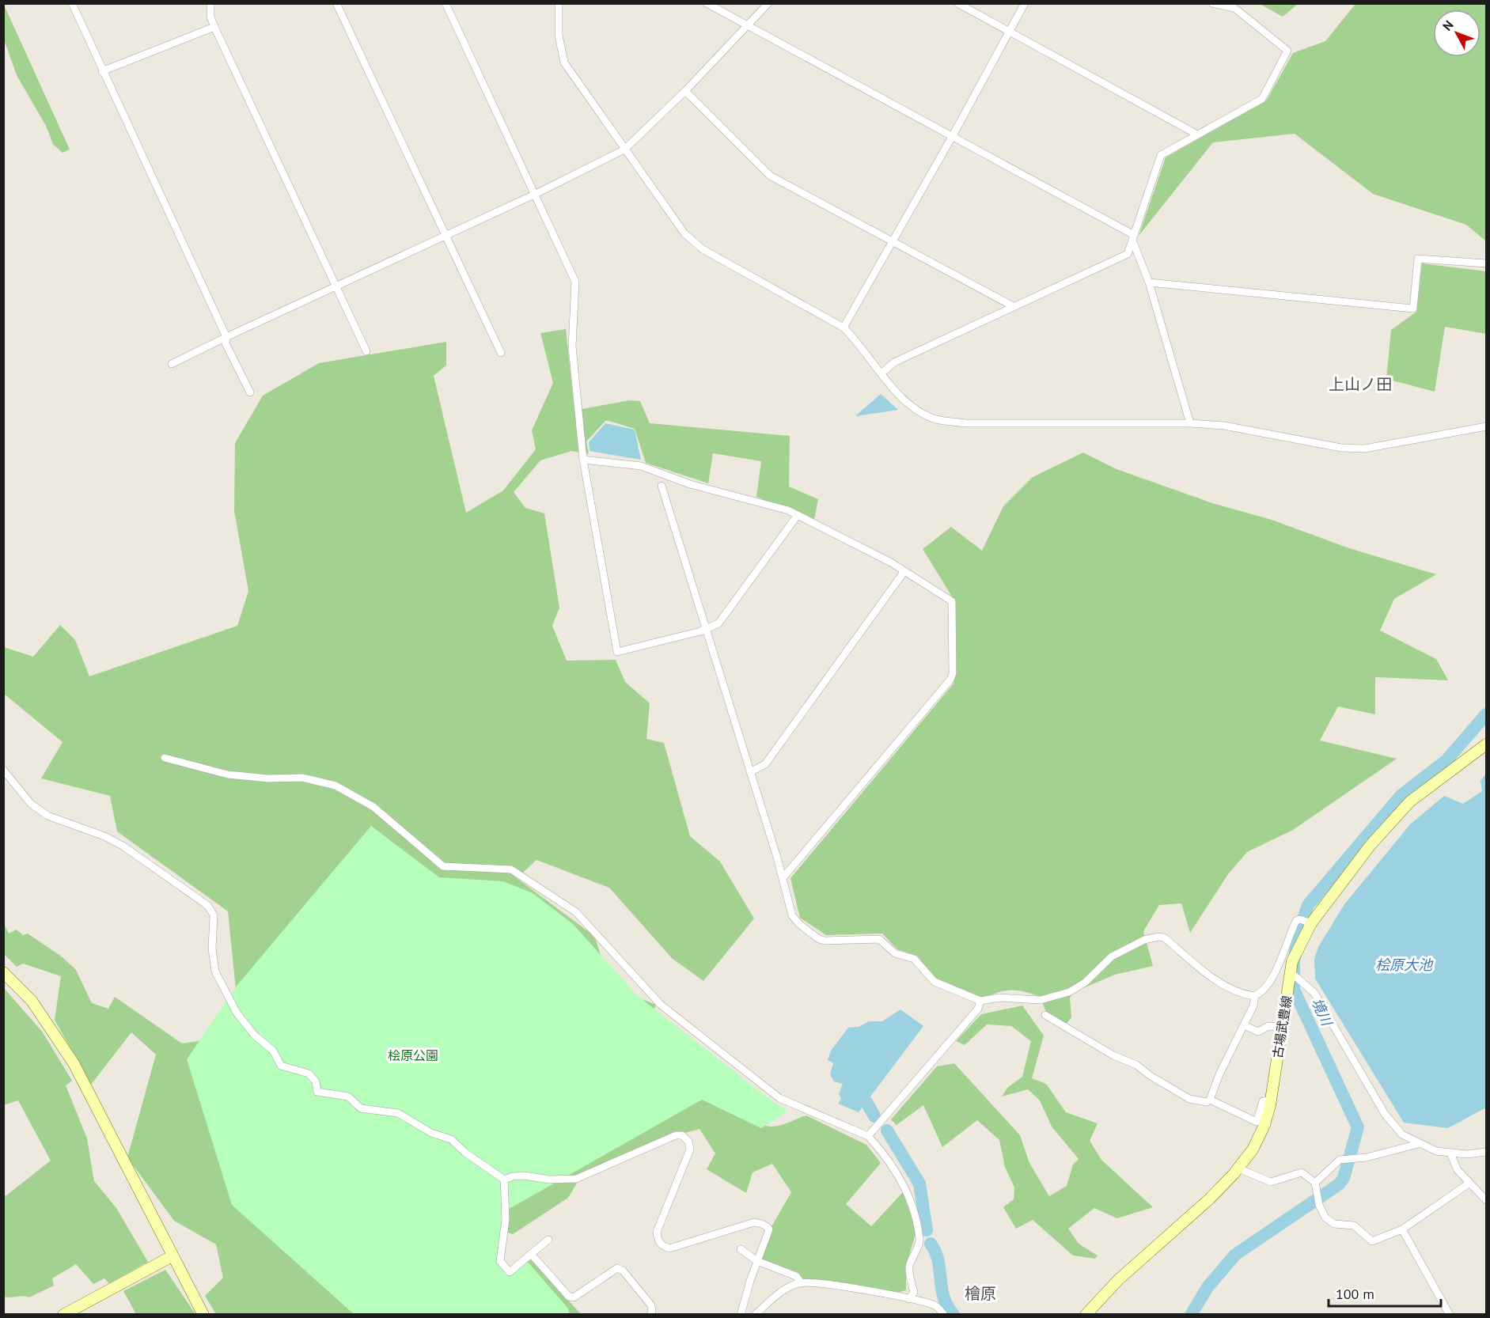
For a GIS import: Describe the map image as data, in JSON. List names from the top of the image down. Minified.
{"streets":{"main road":["古場武豊線"]},"districts":["上山ノ田","檜原"],"water":["桧原大池","境川"],"parks":["桧原公園"],"scale_bar":"100 m","north":"top left"}
